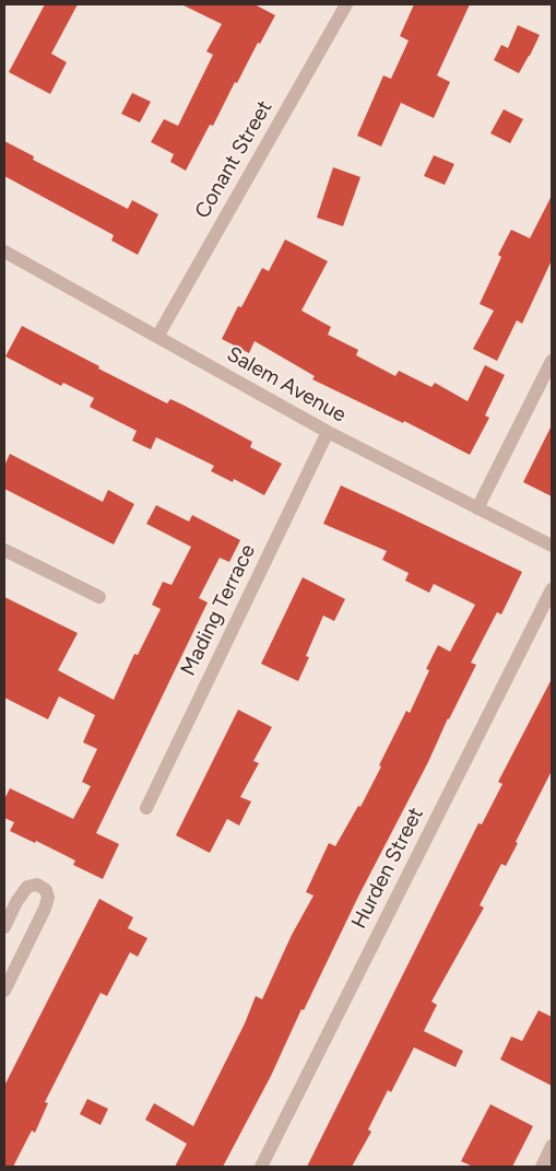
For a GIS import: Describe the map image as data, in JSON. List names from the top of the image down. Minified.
{"streets":{"street":["Conant Street","Salem Avenue","Mading Terrace","Hurden Street"]},"crossings":[["Conant Street","Salem Avenue"],["Salem Avenue","Mading Terrace"]]}
